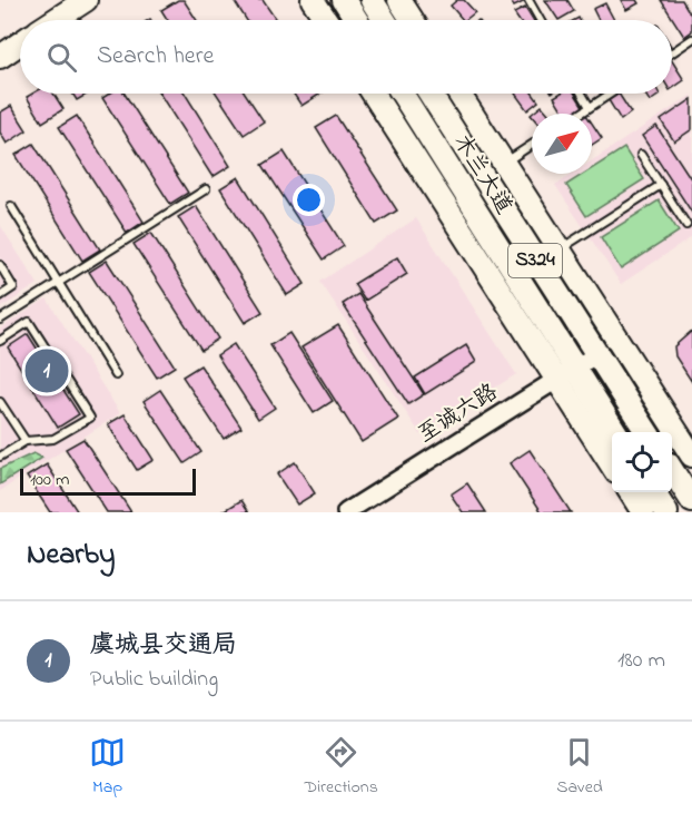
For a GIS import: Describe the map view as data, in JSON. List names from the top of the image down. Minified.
{"streets":{"main road":["木兰大道","S324"],"street":["至诚六路"]},"crossings":[["木兰大道","至诚六路"]],"scale_bar":"100 m","north":"top right","page":{"search":"Search here","pins":"1","scale":"100 m","heading":"Nearby","list":[{"mark":"1","name":"虞城县交通局","note":"Public building","value":"180 m"}],"nav":["Map","Directions","Saved"]}}
